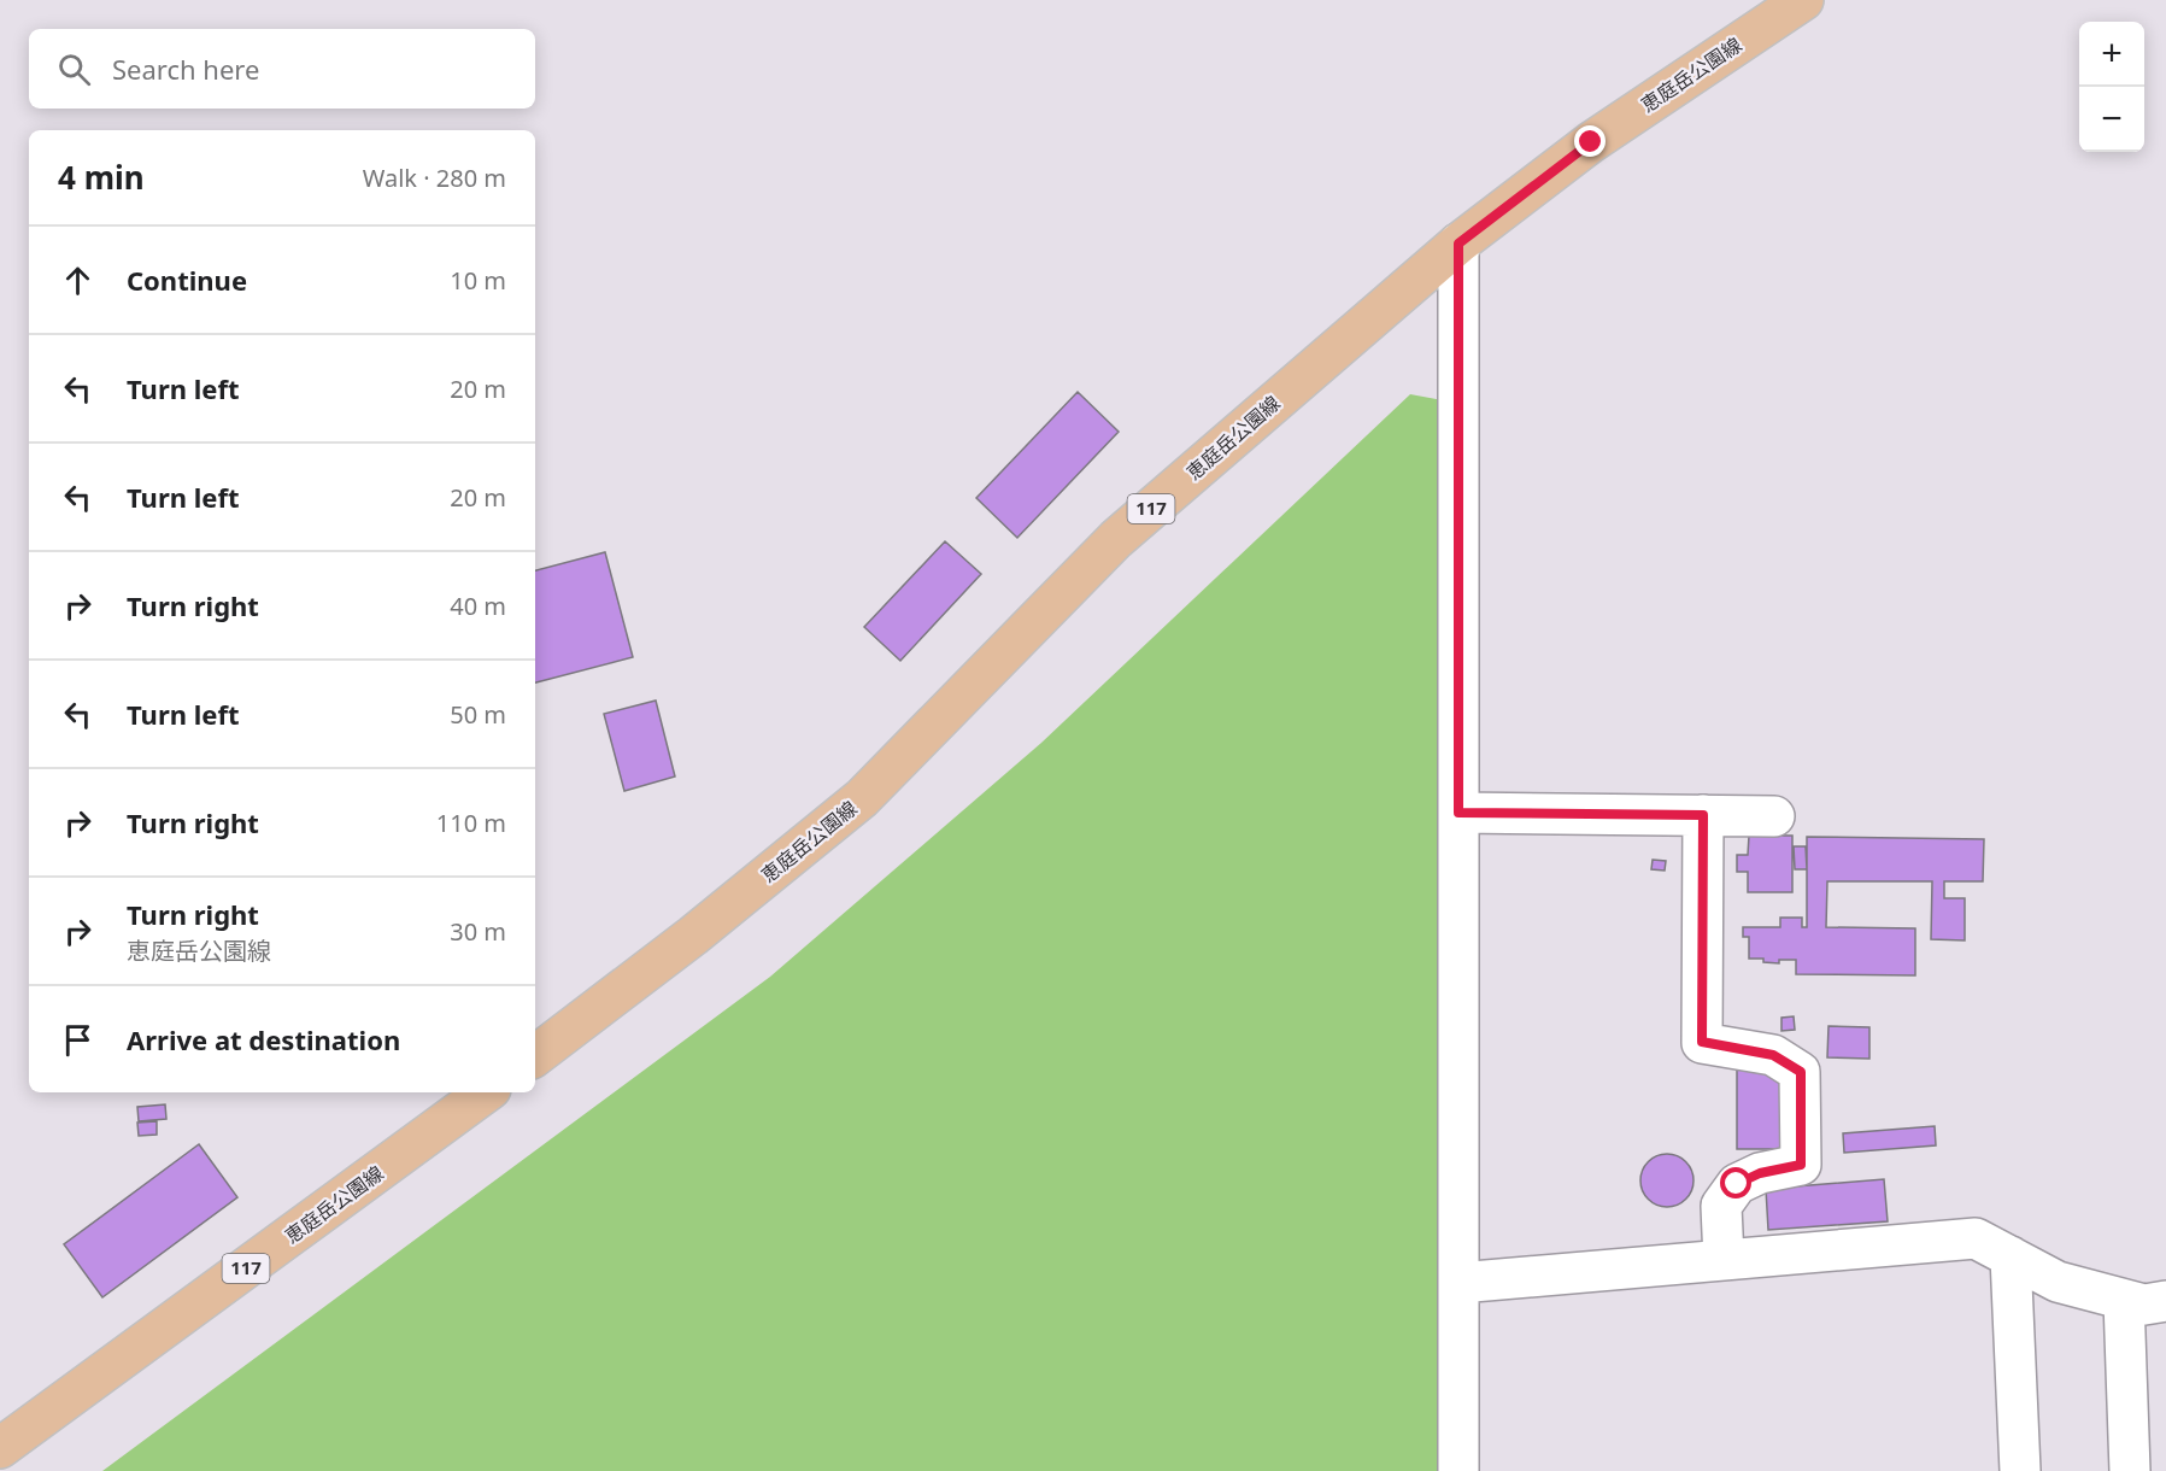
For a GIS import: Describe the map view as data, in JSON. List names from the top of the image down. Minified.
{"streets":{"main road":["恵庭岳公園線","117"]},"page":{"map_buttons":["+","−"],"search":"Search here","heading":["4 min","Walk · 280 m"],"list":[["Continue","10 m"],["Turn left","20 m"],["Turn left","20 m"],["Turn right","40 m"],["Turn left","50 m"],["Turn right","110 m"],["Turn right","恵庭岳公園線","30 m"],"Arrive at destination"]}}
